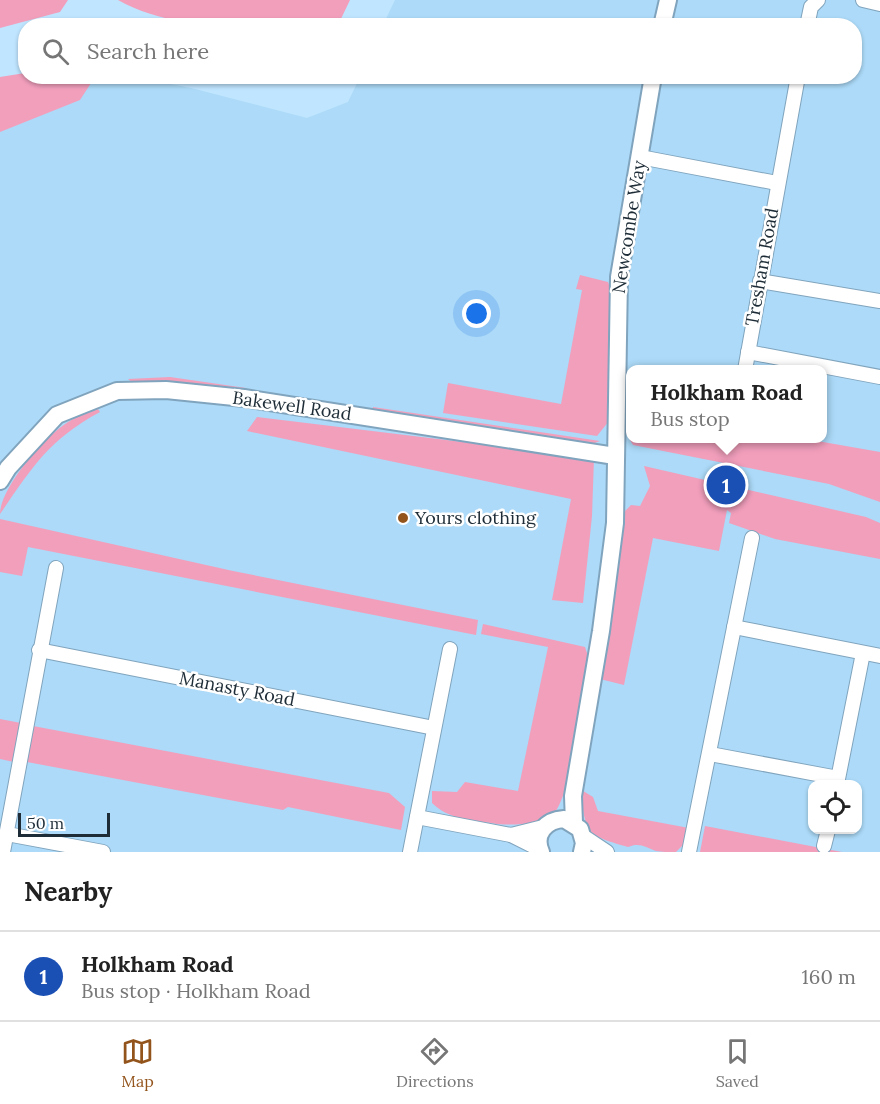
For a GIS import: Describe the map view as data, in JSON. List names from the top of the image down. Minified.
{"streets":{"street":["Newcombe Way","Tresham Road","Bakewell Road","Manasty Road"]},"crossings":[["Newcombe Way","Tresham Road"],["Newcombe Way","Bakewell Road"]],"places":["Yours clothing"],"scale_bar":"50 m","page":{"search":"Search here","popup":["Holkham Road","Bus stop"],"pins":"1","scale":"50 m","heading":"Nearby","list":[{"mark":"1","name":"Holkham Road","note":"Bus stop · Holkham Road","value":"160 m"}],"nav":["Map","Directions","Saved"]}}
